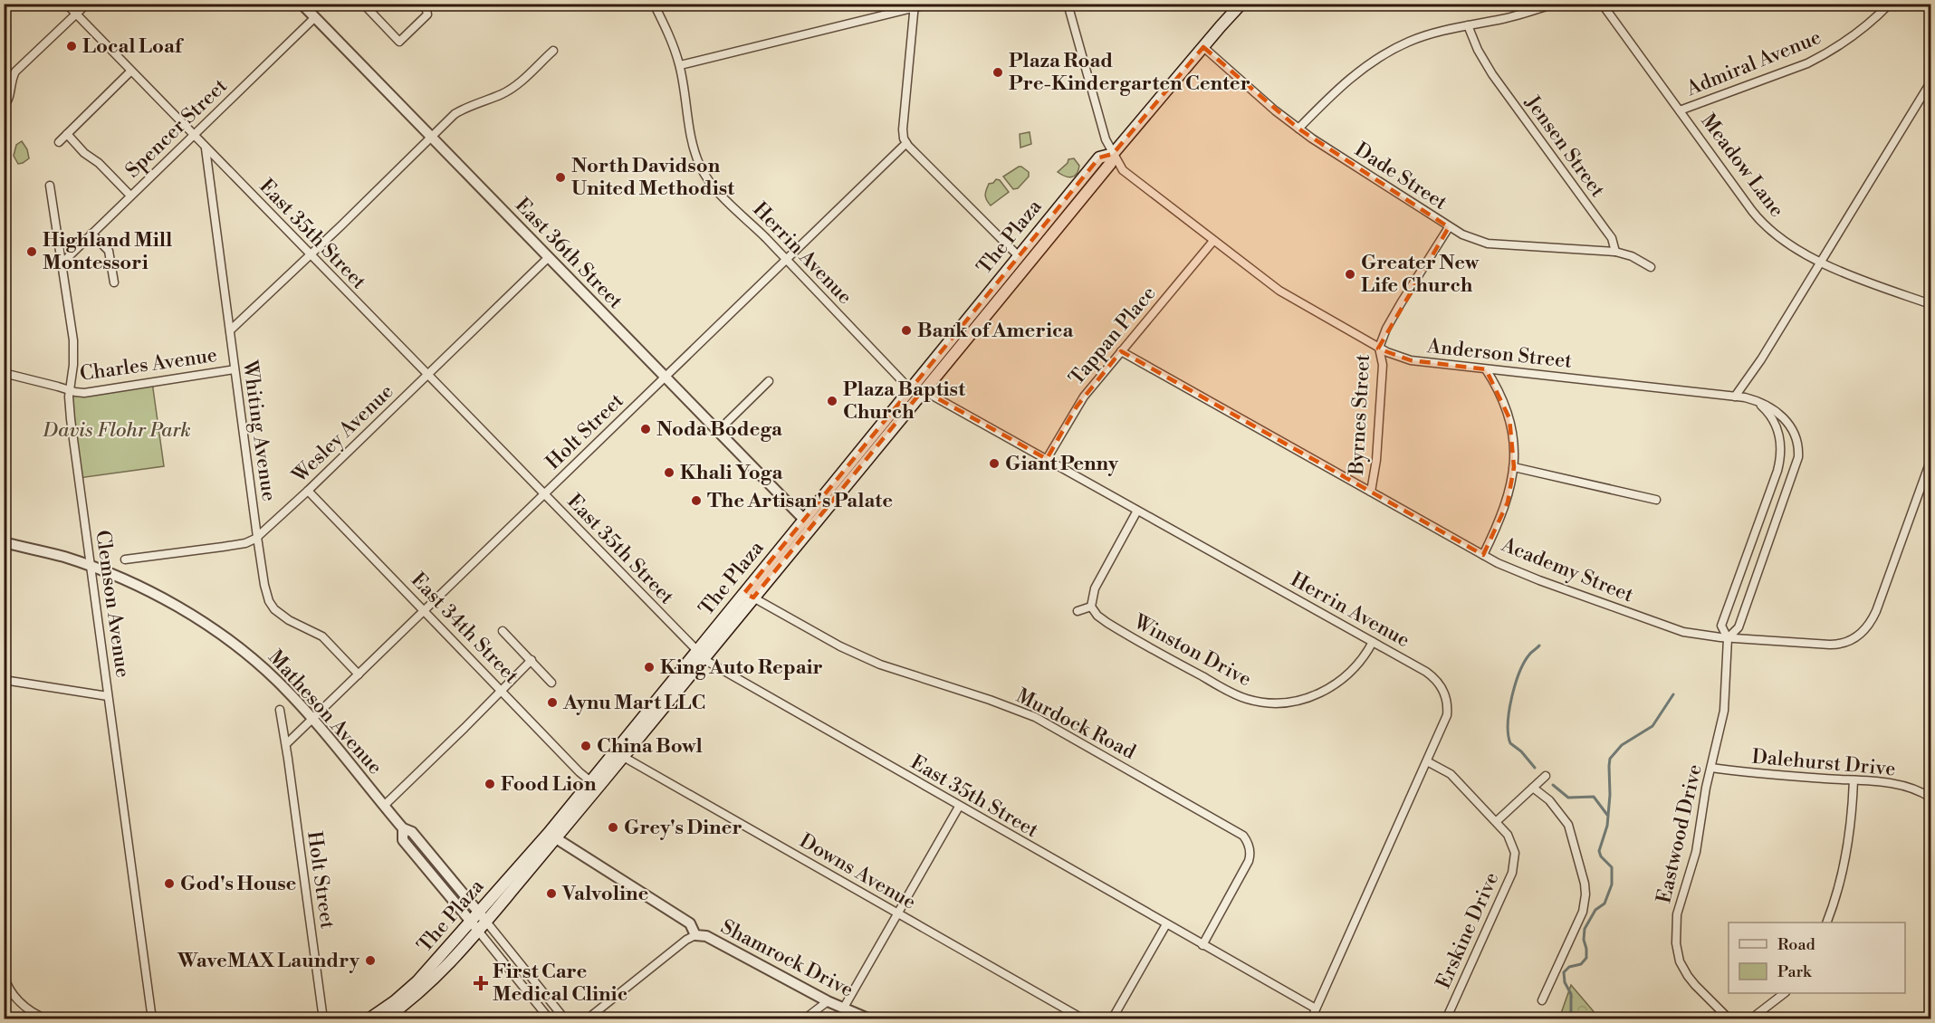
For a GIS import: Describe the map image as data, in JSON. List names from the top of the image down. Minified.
{"streets":{"main road":["The Plaza"],"street":["Admiral Avenue","Spencer Street","Jensen Street","Meadow Lane","Dade Street","East 35th Street","East 36th Street","Herrin Avenue","Tappan Place","Anderson Street","Charles Avenue","Byrnes Street","Whiting Avenue","Holt Street","Wesley Avenue","Academy Street","Clemson Avenue","East 34th Street","Winston Drive","Matheson Avenue","Murdock Road","Dalehurst Drive","Eastwood Drive","Downs Avenue","Erskine Drive","Shamrock Drive"]},"crossings":[["Admiral Avenue","Meadow Lane"],["Spencer Street","East 35th Street"],["Spencer Street","East 36th Street"],["Spencer Street","Clemson Avenue"],["Jensen Street","Dade Street"],["Dade Street","The Plaza"],["Dade Street","Byrnes Street"],["East 35th Street","The Plaza"],["East 35th Street","Herrin Avenue"],["East 35th Street","Charles Avenue"],["East 35th Street","Whiting Avenue"],["East 35th Street","Holt Street"],["East 35th Street","Wesley Avenue"],["East 35th Street","Murdock Road"],["The Plaza","East 36th Street"],["The Plaza","Herrin Avenue"],["The Plaza","Anderson Street"],["The Plaza","East 34th Street"],["The Plaza","Matheson Avenue"],["The Plaza","Murdock Road"],["The Plaza","Downs Avenue"],["The Plaza","Shamrock Drive"],["East 36th Street","Charles Avenue"],["East 36th Street","Holt Street"],["East 36th Street","Wesley Avenue"],["Herrin Avenue","Tappan Place"],["Herrin Avenue","Holt Street"],["Herrin Avenue","Winston Drive"],["Herrin Avenue","Erskine Drive"],["Tappan Place","Anderson Street"],["Tappan Place","Academy Street"],["Anderson Street","Byrnes Street"],["Charles Avenue","Whiting Avenue"],["Charles Avenue","Clemson Avenue"],["Byrnes Street","Academy Street"],["Whiting Avenue","Holt Street"],["Whiting Avenue","Wesley Avenue"],["Holt Street","East 34th Street"],["Holt Street","Matheson Avenue"],["Wesley Avenue","East 34th Street"],["Academy Street","Eastwood Drive"],["Clemson Avenue","Matheson Avenue"],["Dalehurst Drive","Eastwood Drive"]],"parks":["Davis Flohr Park"],"places":{"other":["Local Loaf","Plaza Road Pre-Kindergarten Center","North Davidson United Methodist","Highland Mill Montessori","Greater New Life Church","Bank of America","Plaza Baptist Church","Noda Bodega","Giant Penny","Khali Yoga","The Artisan's Palate","King Auto Repair","Aynu Mart LLC","China Bowl","Food Lion","Grey's Diner","God's House","Valvoline","WaveMAX Laundry"],"health":["First Care Medical Clinic"]},"legend":["Road","Park"]}
